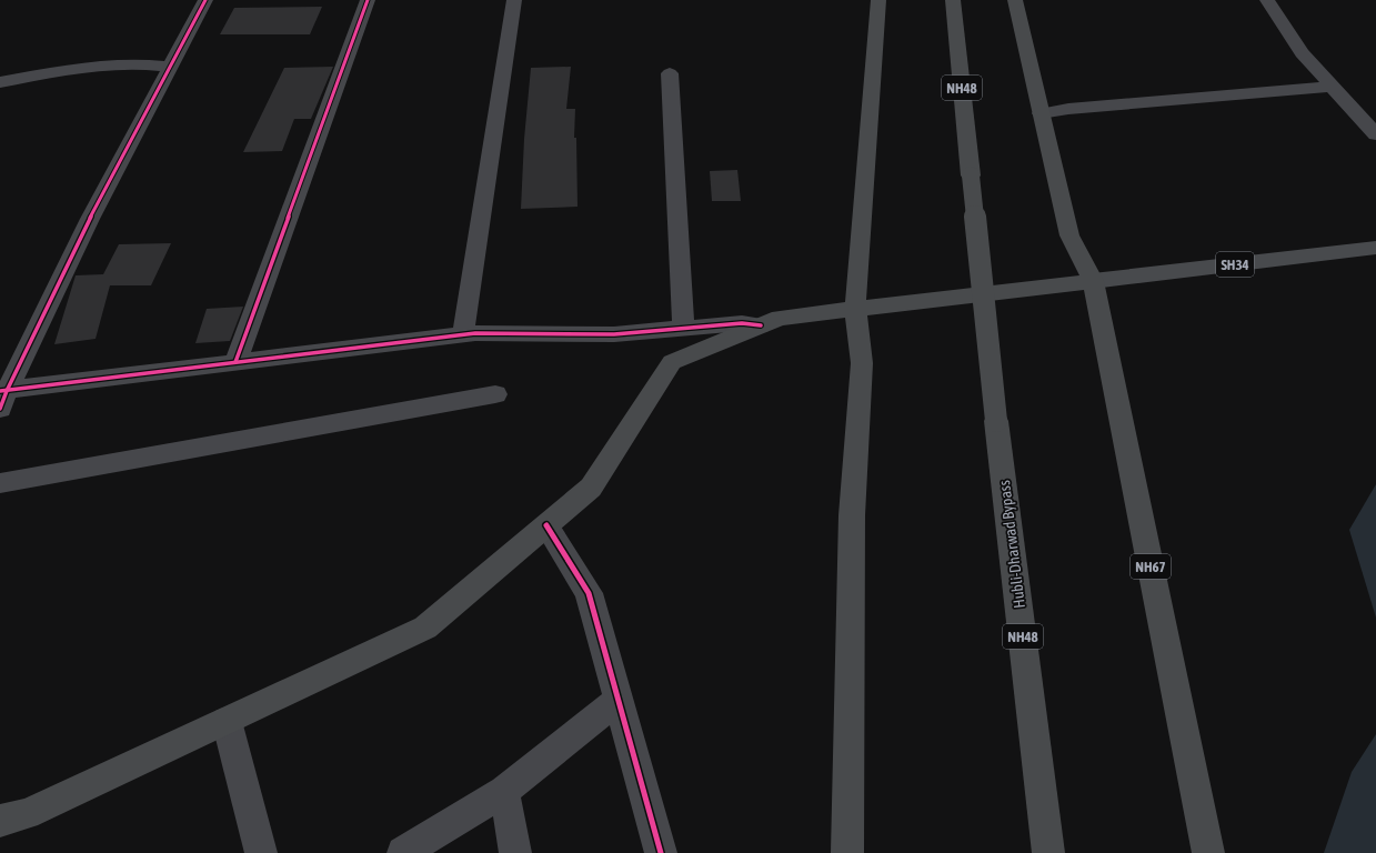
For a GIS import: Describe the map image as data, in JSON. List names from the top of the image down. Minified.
{"streets":{"highway":["NH48","Hubli-Dharwad Bypass","NH67"],"main road":["SH34"]},"crossings":[["SH34","NH67"]]}
